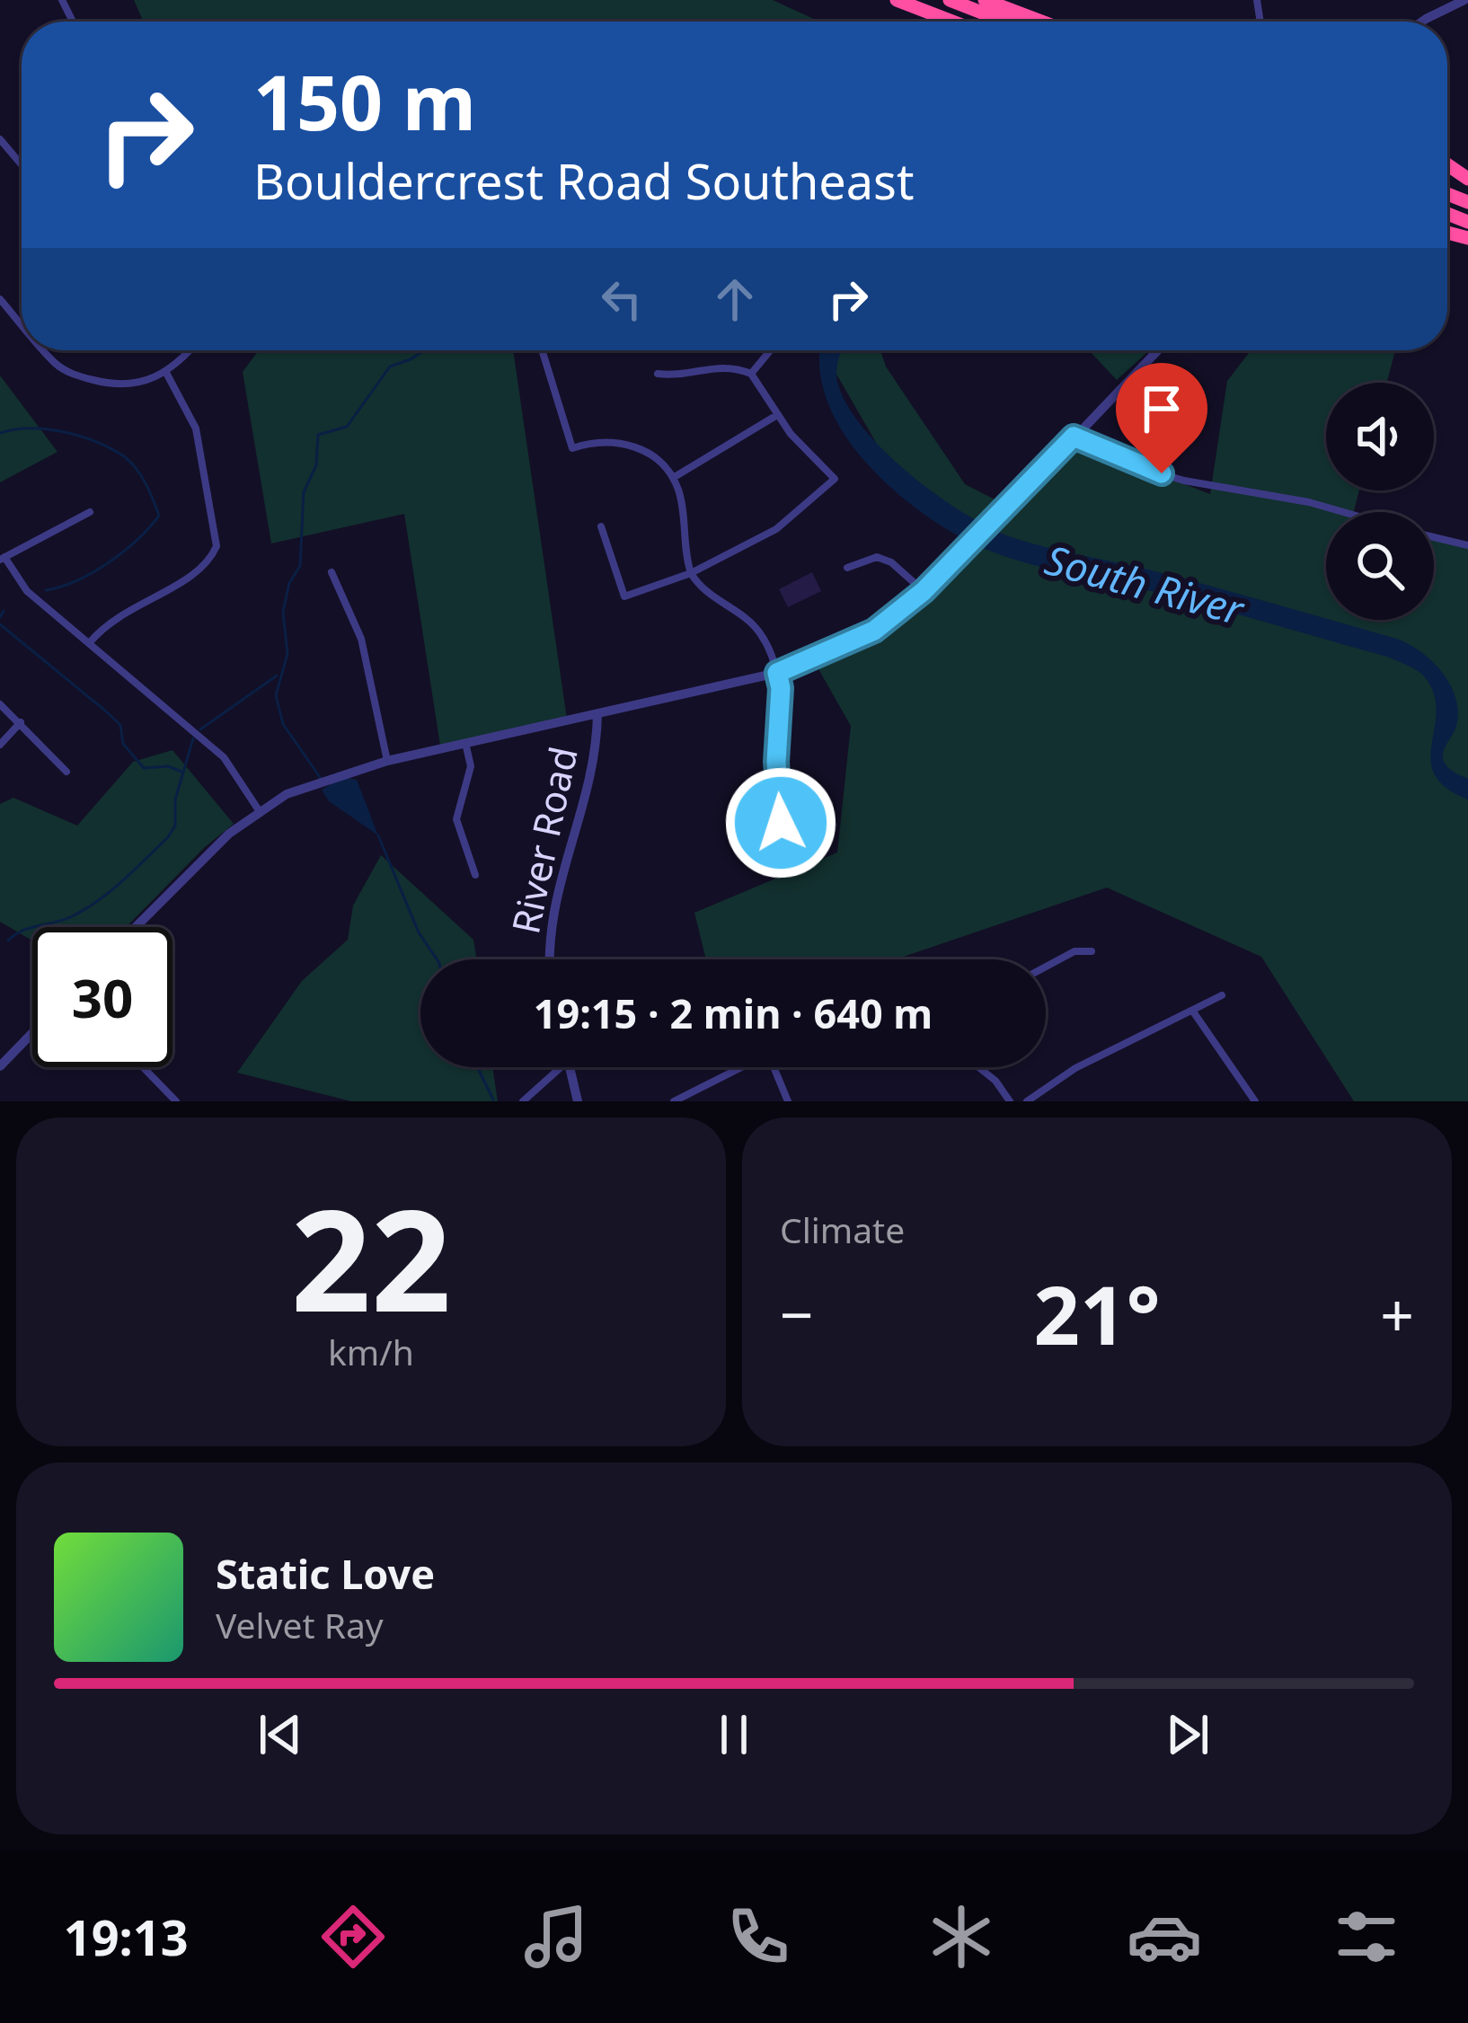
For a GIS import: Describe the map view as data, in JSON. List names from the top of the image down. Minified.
{"streets":{"street":["River Road"]},"water":["South River"],"page":{"turn":["150 m","Bouldercrest Road Southeast"],"limit":"30","trip":"19:15 · 2 min · 640 m","tile":[["22","km/h"],"Climate"],"heat":["−","21°","+"],"song":["Static Love","Velvet Ray"],"tabs":"19:13"}}
